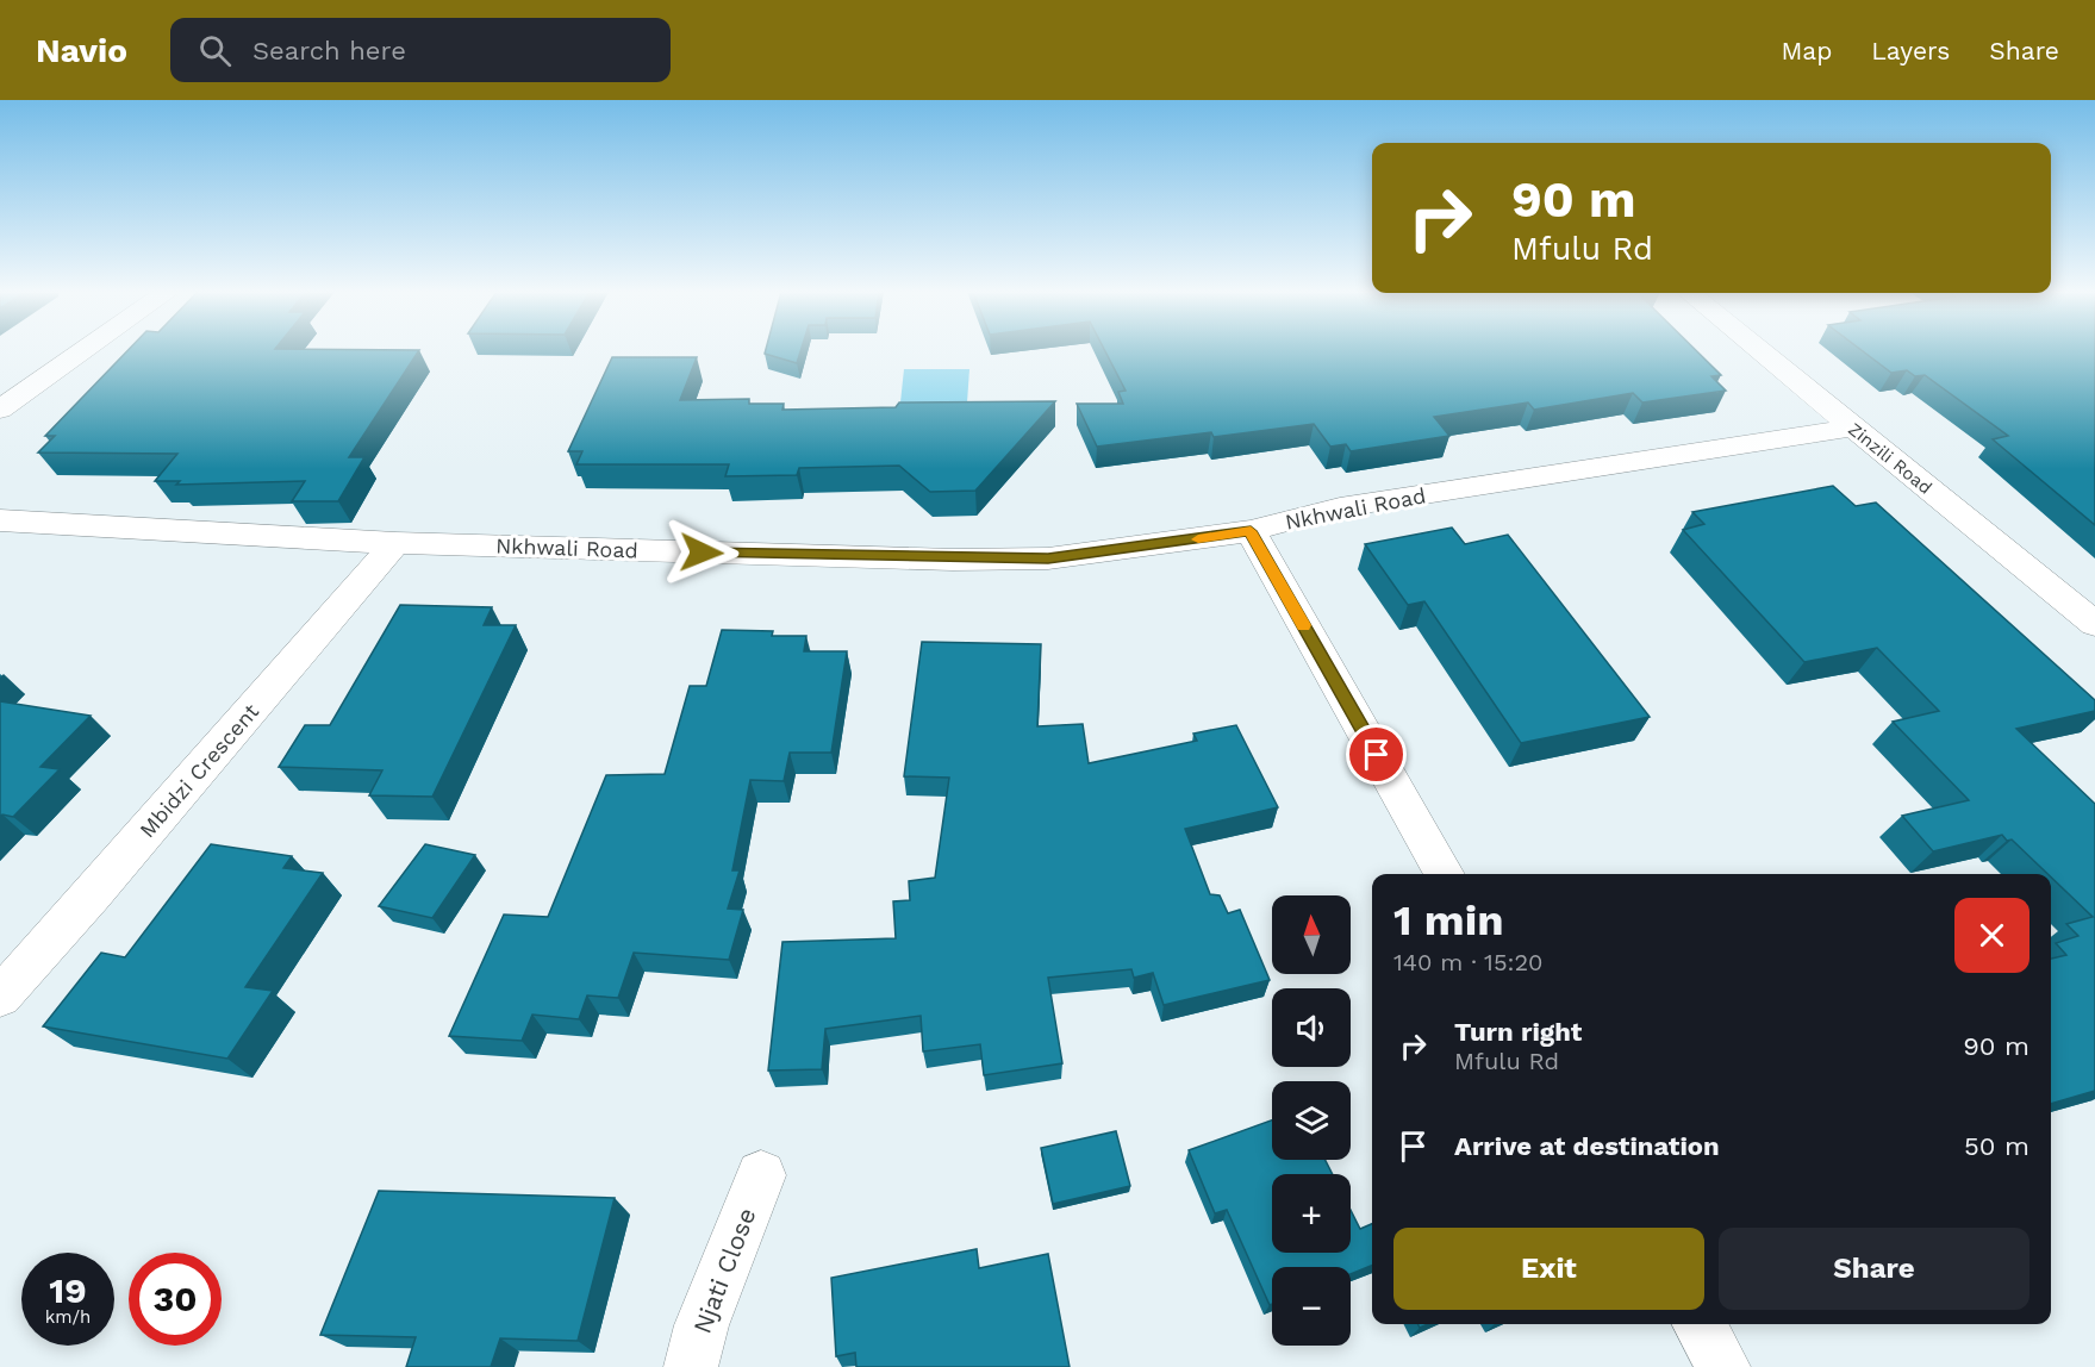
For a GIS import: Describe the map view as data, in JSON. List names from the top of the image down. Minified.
{"streets":{"street":["Zinzili Road","Nkhwali Road","Mbidzi Crescent","Njati Close"]},"crossings":[["Zinzili Road","Nkhwali Road"],["Nkhwali Road","Mbidzi Crescent"]],"north":"top","page":{"header":"Navio","search":"Search here","nav":["Map","Layers","Share"],"turn":["90 m","Mfulu Rd"],"heading":["1 min","140 m · 15:20"],"map_buttons":["+","−"],"list":[{"name":"Turn right","note":"Mfulu Rd","value":"90 m"},{"name":"Arrive at destination","value":"50 m"}],"buttons":["Exit","Share"],"speed":"19 km/h","limit":"30"}}
